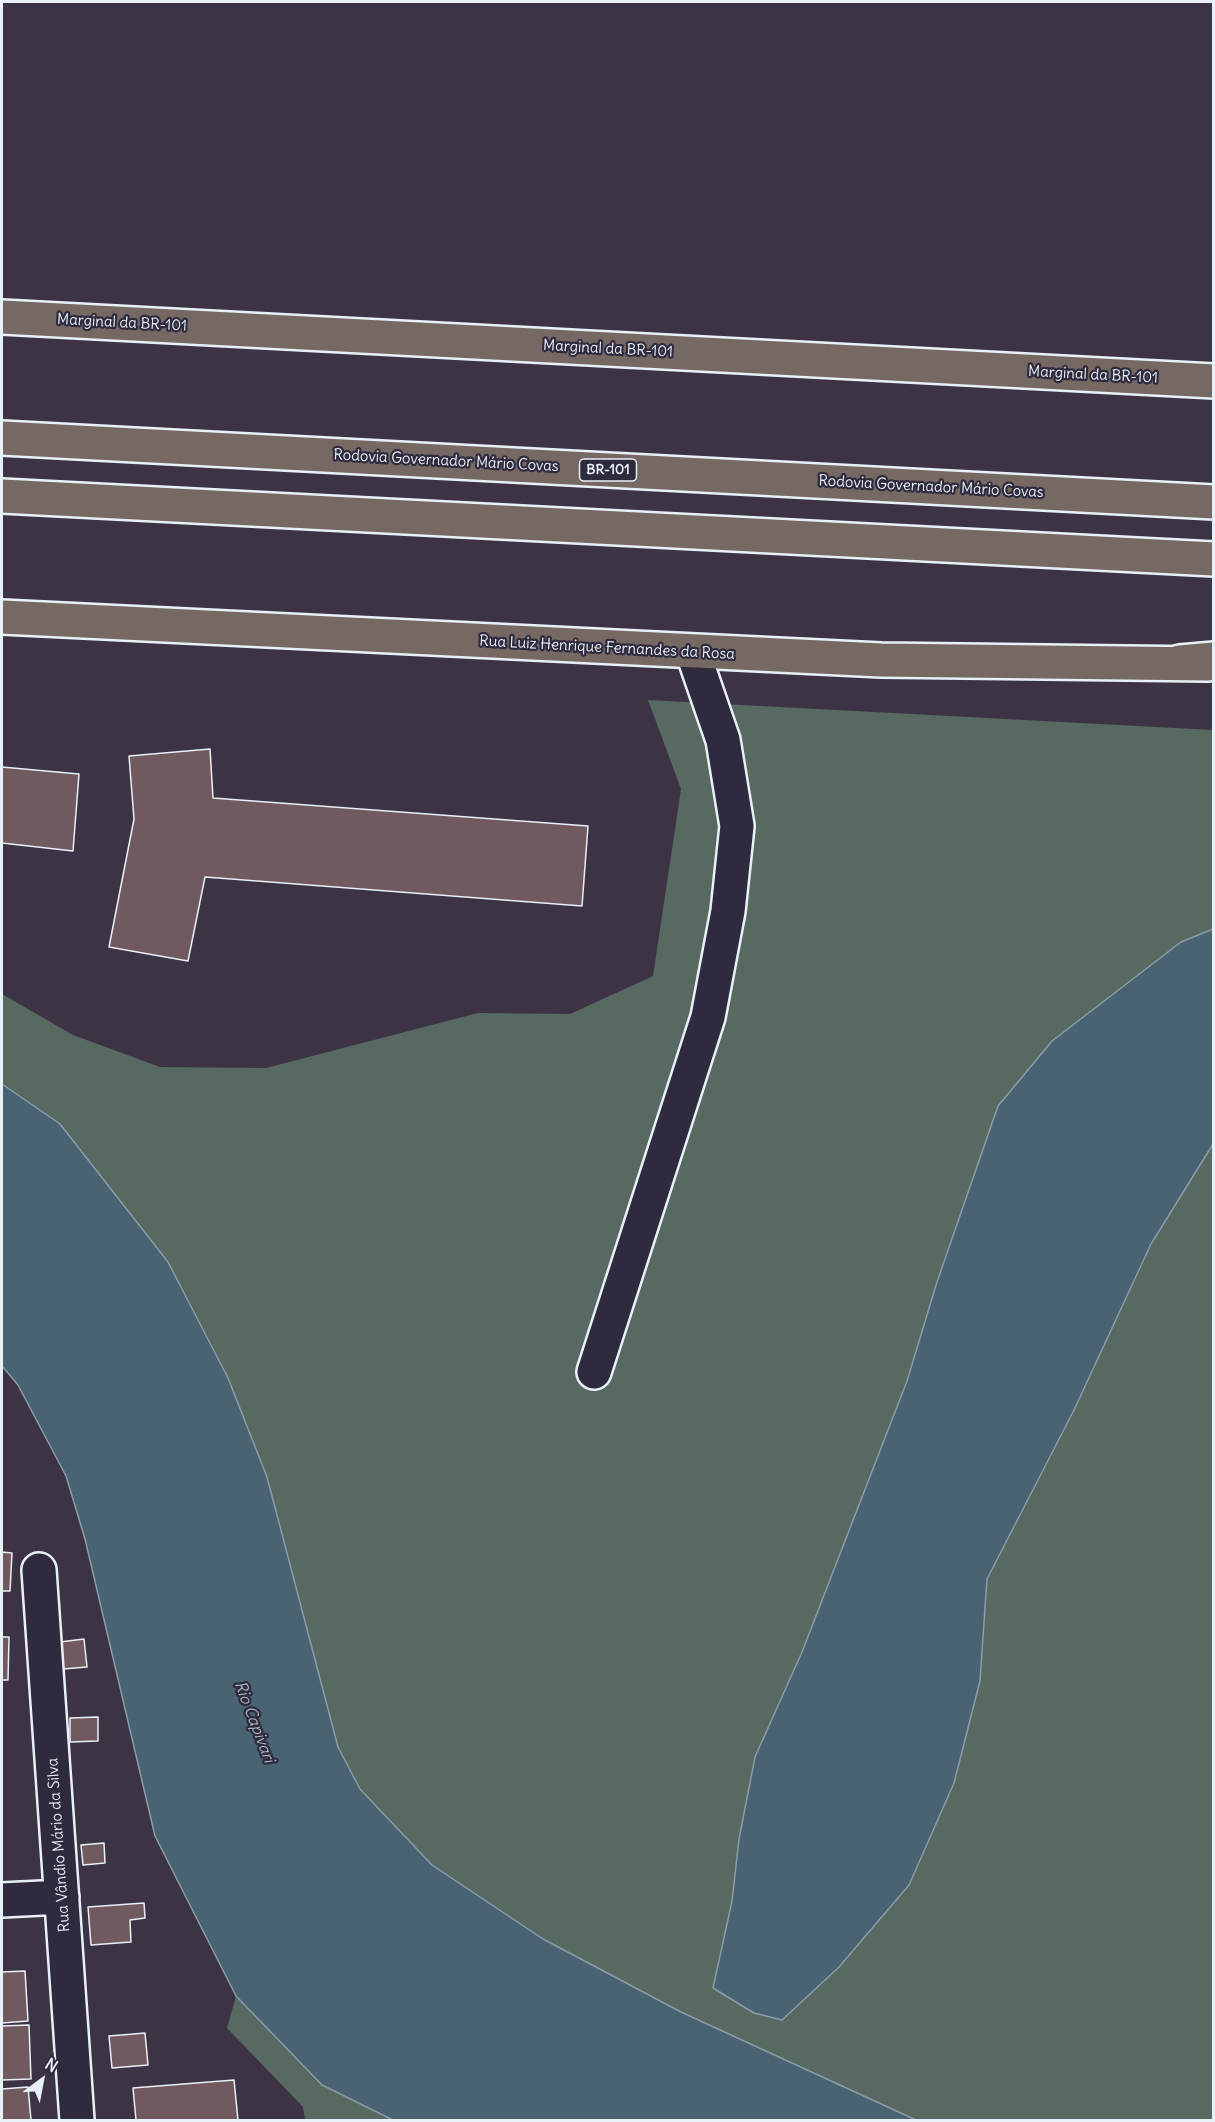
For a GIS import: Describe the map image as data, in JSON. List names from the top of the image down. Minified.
{"streets":{"main road":["Marginal da BR-101","Rodovia Governador Mário Covas","BR-101","Rua Luiz Henrique Fernandes da Rosa"],"street":["Rua Vândio Mário da Silva"]},"water":["Rio Capivari"],"north":"top right"}
